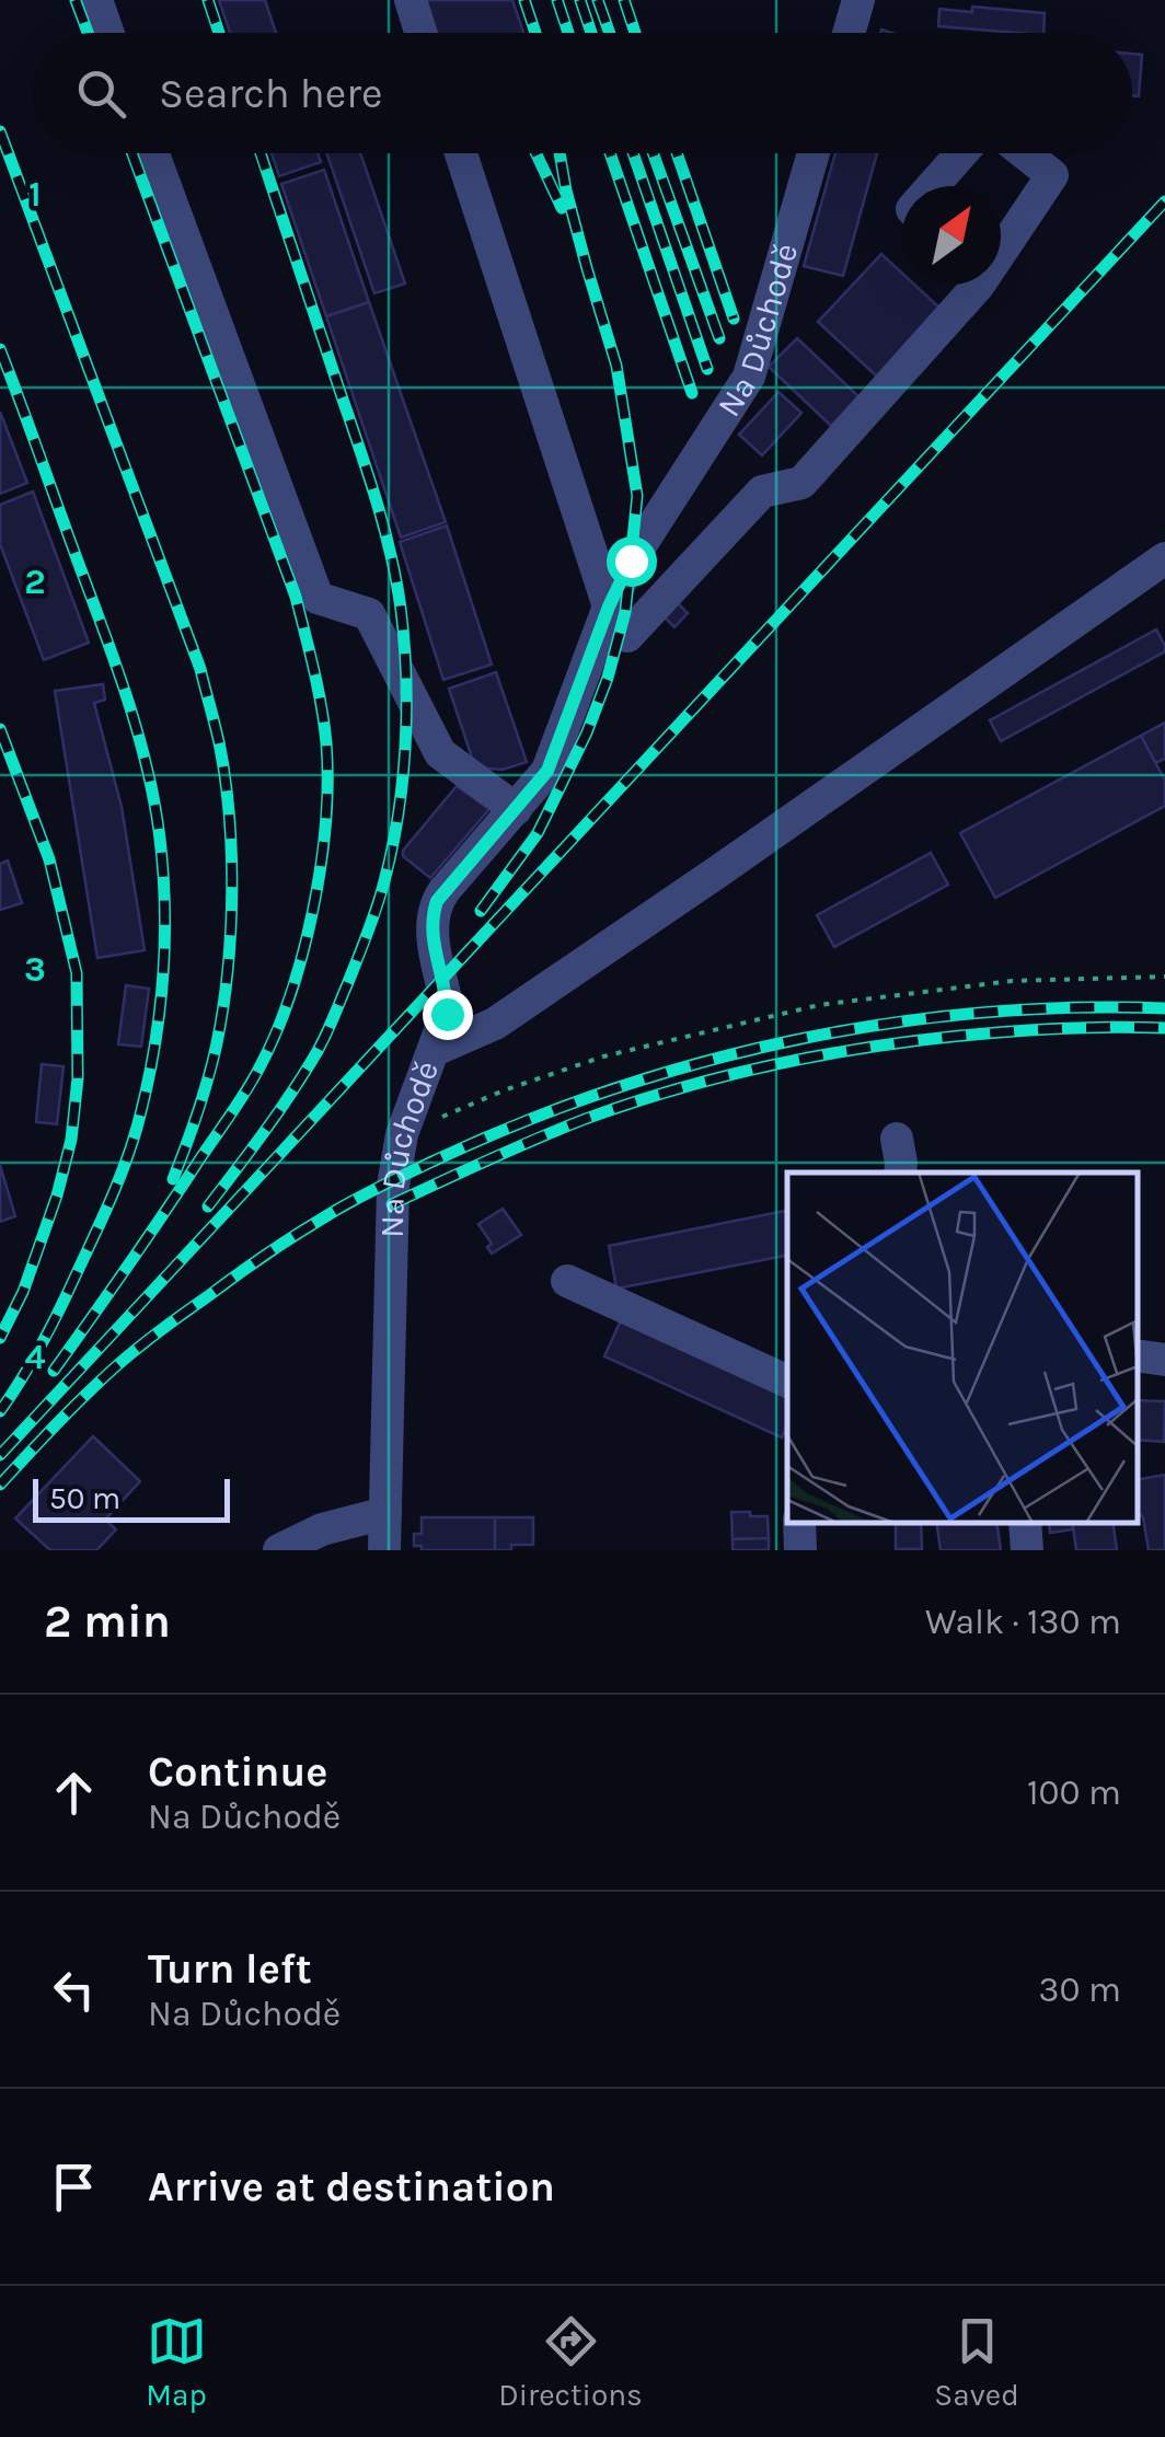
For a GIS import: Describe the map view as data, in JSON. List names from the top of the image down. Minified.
{"streets":{"street":["Na Důchodě"]},"scale_bar":"50 m","north":"top right","page":{"search":"Search here","scale":"50 m","heading":["2 min","Walk · 130 m"],"list":[["Continue","Na Důchodě","100 m"],["Turn left","Na Důchodě","30 m"],"Arrive at destination"],"nav":["Map","Directions","Saved"]},"grid":{"rows":["1","2","3","4"]}}
